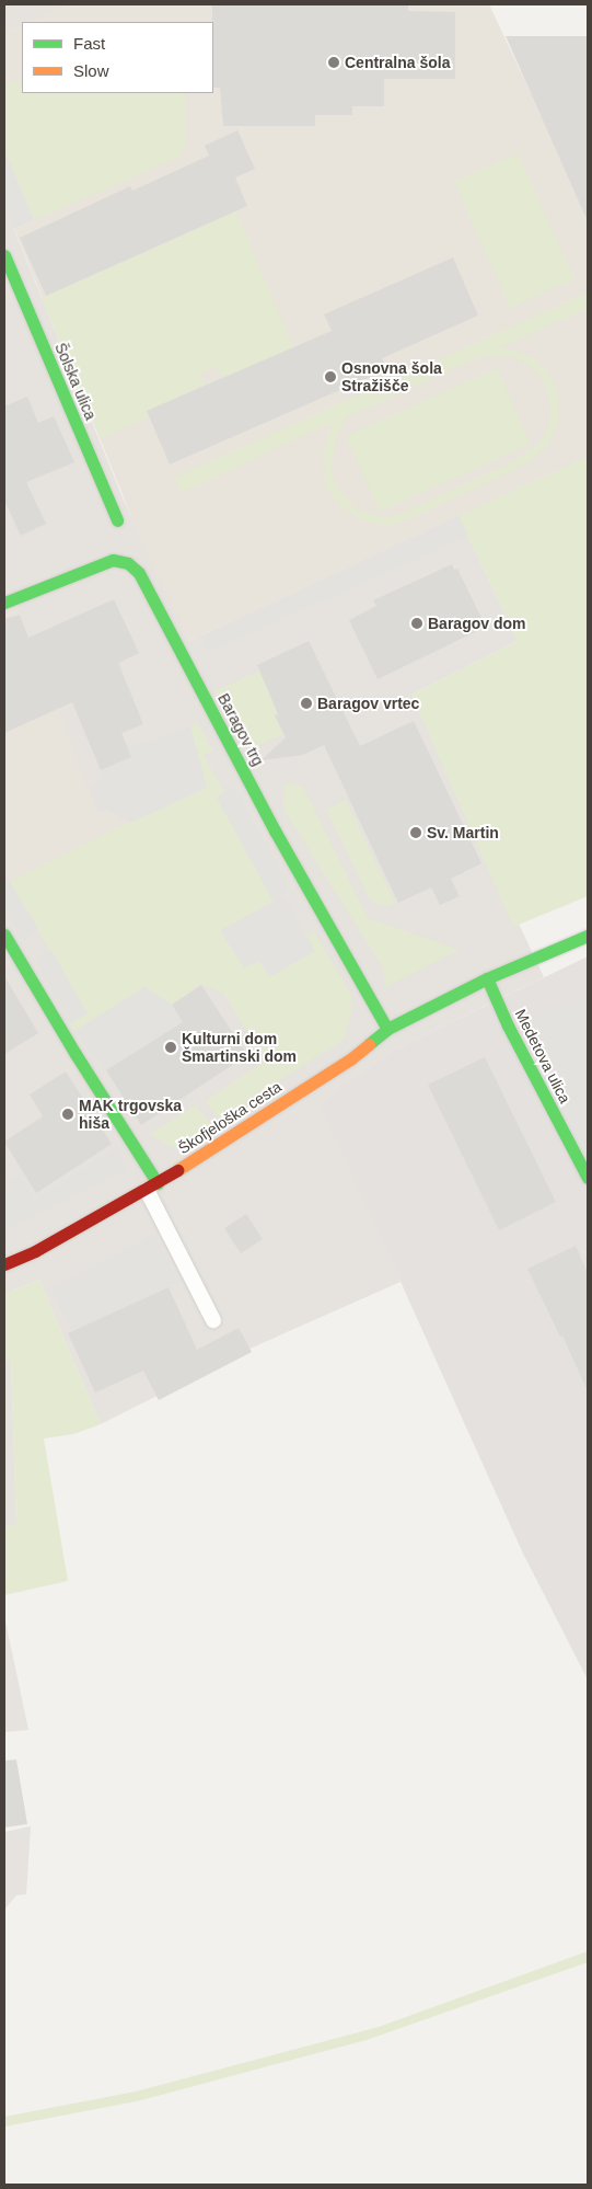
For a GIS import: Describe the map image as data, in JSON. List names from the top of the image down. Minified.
{"streets":{"street":["Šolska ulica","Baragov trg","Medetova ulica","Škofjeloška cesta"]},"crossings":[["Baragov trg","Škofjeloška cesta"],["Medetova ulica","Škofjeloška cesta"]],"places":["Centralna šola","Osnovna šola Stražišče","Baragov dom","Baragov vrtec","Sv. Martin","Kulturni dom Šmartinski dom","MAK trgovska hiša"],"legend":["Fast","Slow"]}
